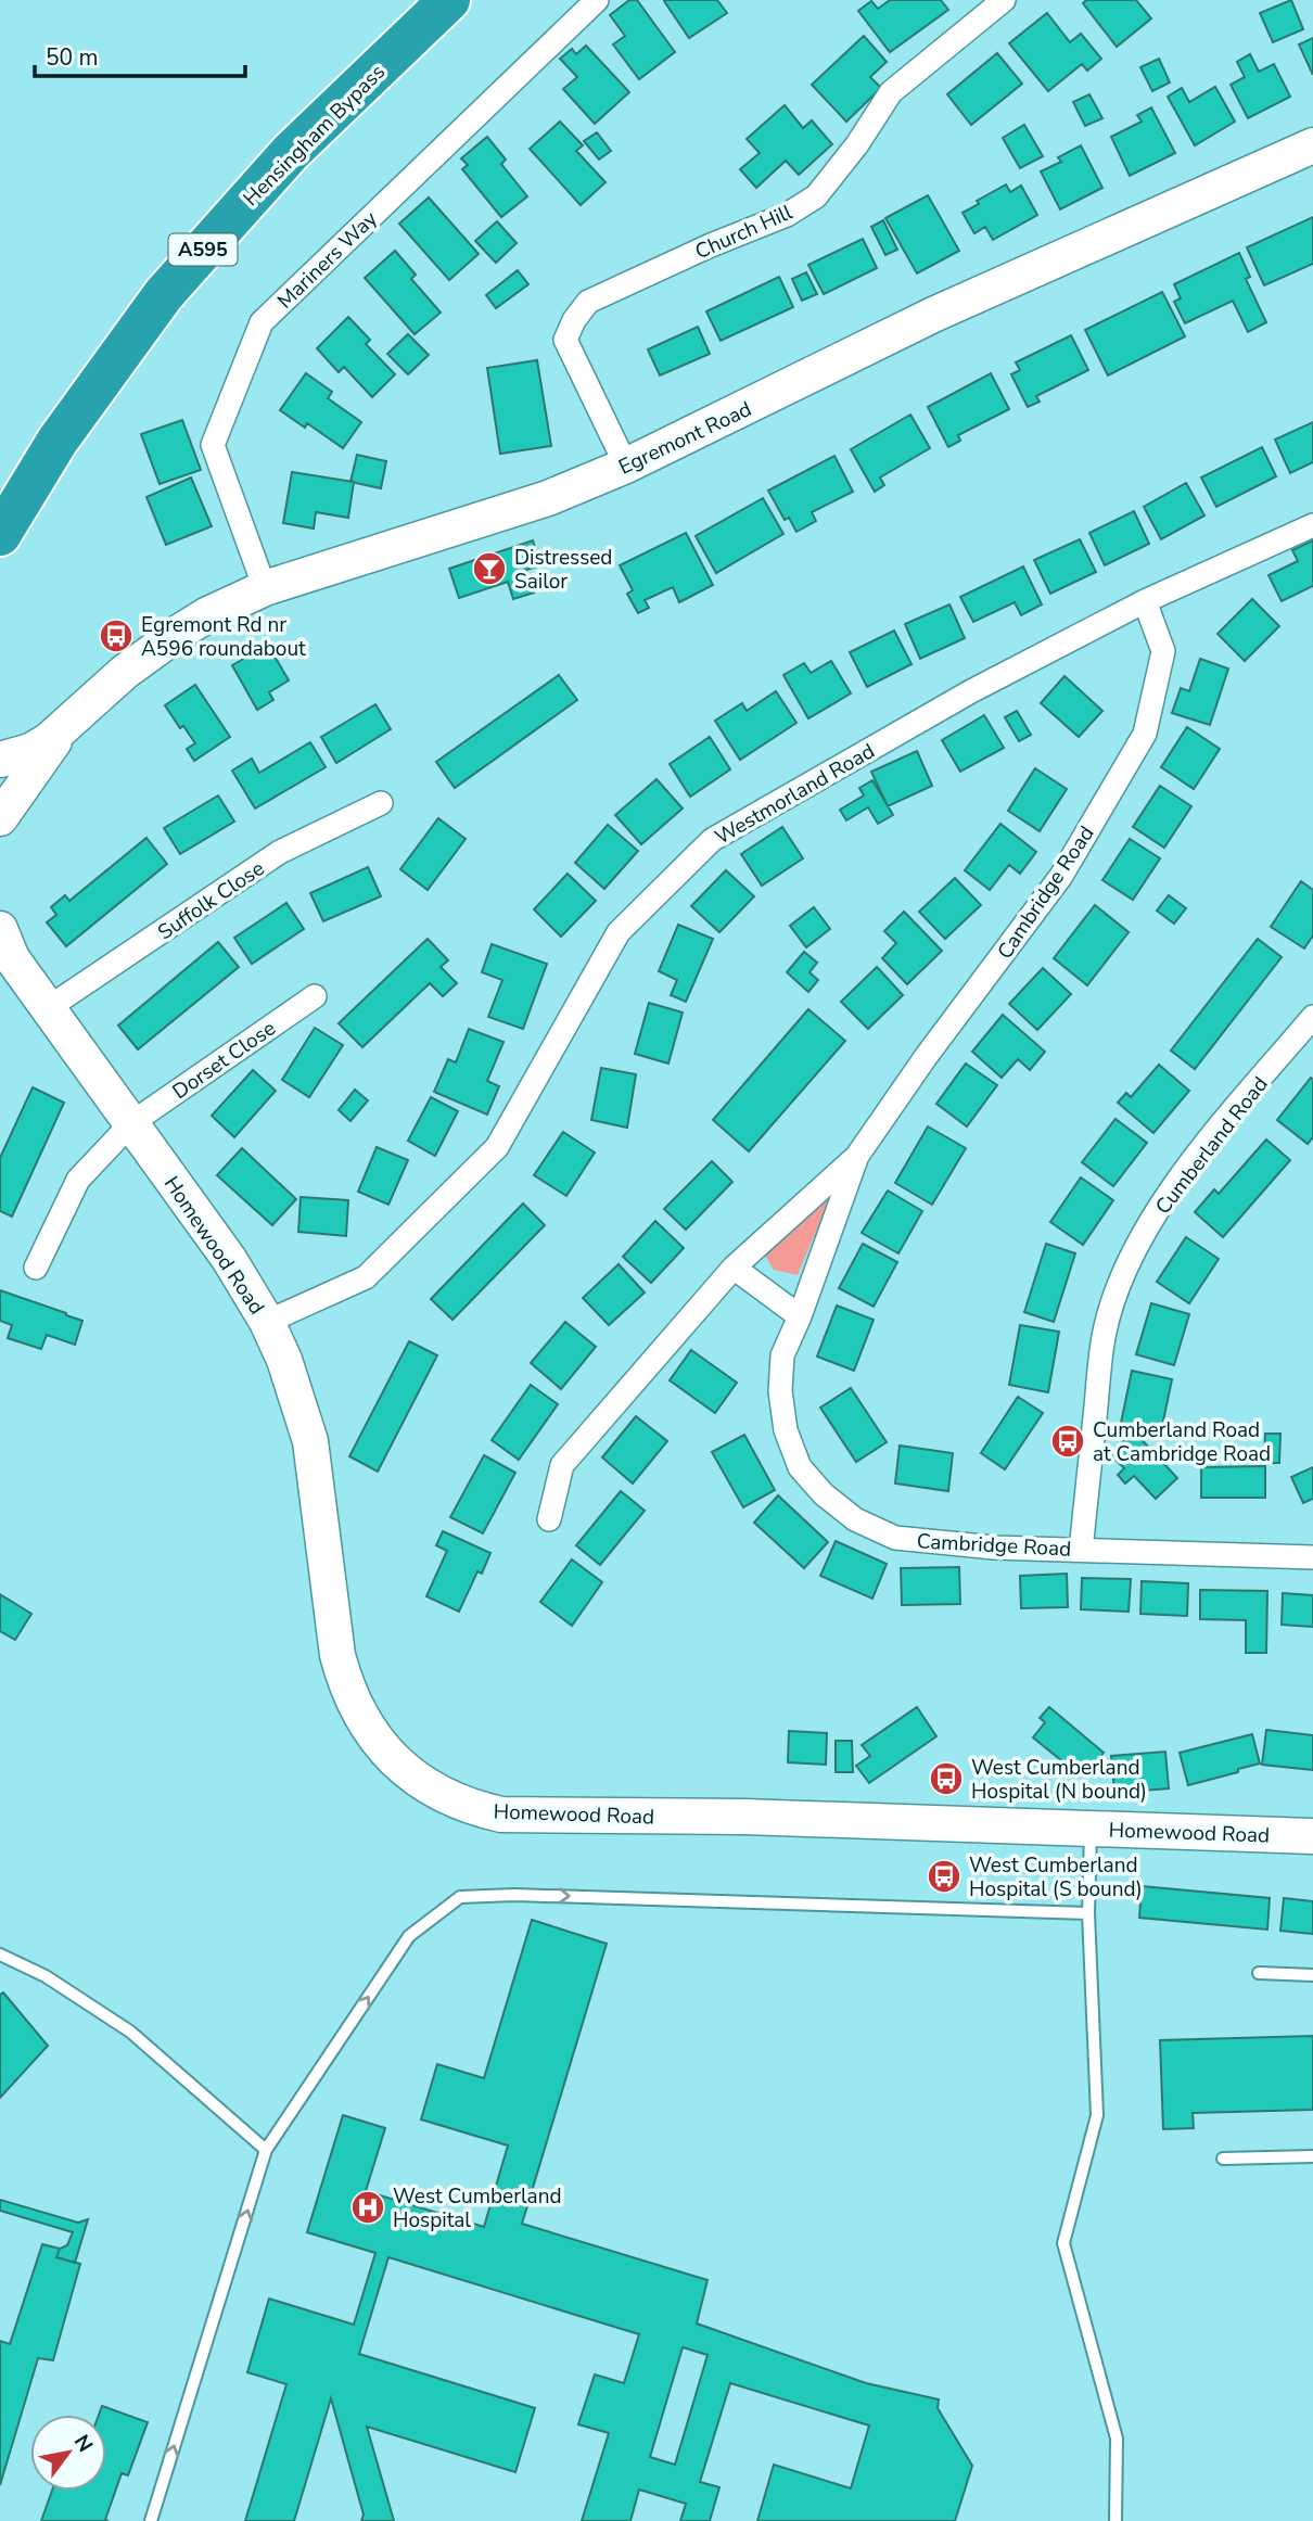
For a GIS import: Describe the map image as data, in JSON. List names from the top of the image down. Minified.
{"streets":{"highway":["Hensingham Bypass","A595"],"street":["Church Hill","Mariners Way","Egremont Road","Westmorland Road","Cambridge Road","Suffolk Close","Dorset Close","Cumberland Road","Homewood Road"]},"crossings":[["Church Hill","Egremont Road"],["Mariners Way","Egremont Road"],["Westmorland Road","Cambridge Road"],["Westmorland Road","Homewood Road"],["Cambridge Road","Cumberland Road"],["Suffolk Close","Homewood Road"],["Dorset Close","Homewood Road"]],"places":{"bar":["Distressed Sailor"],"bus stop":["Egremont Rd nr A596 roundabout","Cumberland Road at Cambridge Road","West Cumberland Hospital (N bound)","West Cumberland Hospital (S bound)"],"hospital":["West Cumberland Hospital"]},"scale_bar":"50 m","north":"top right"}
